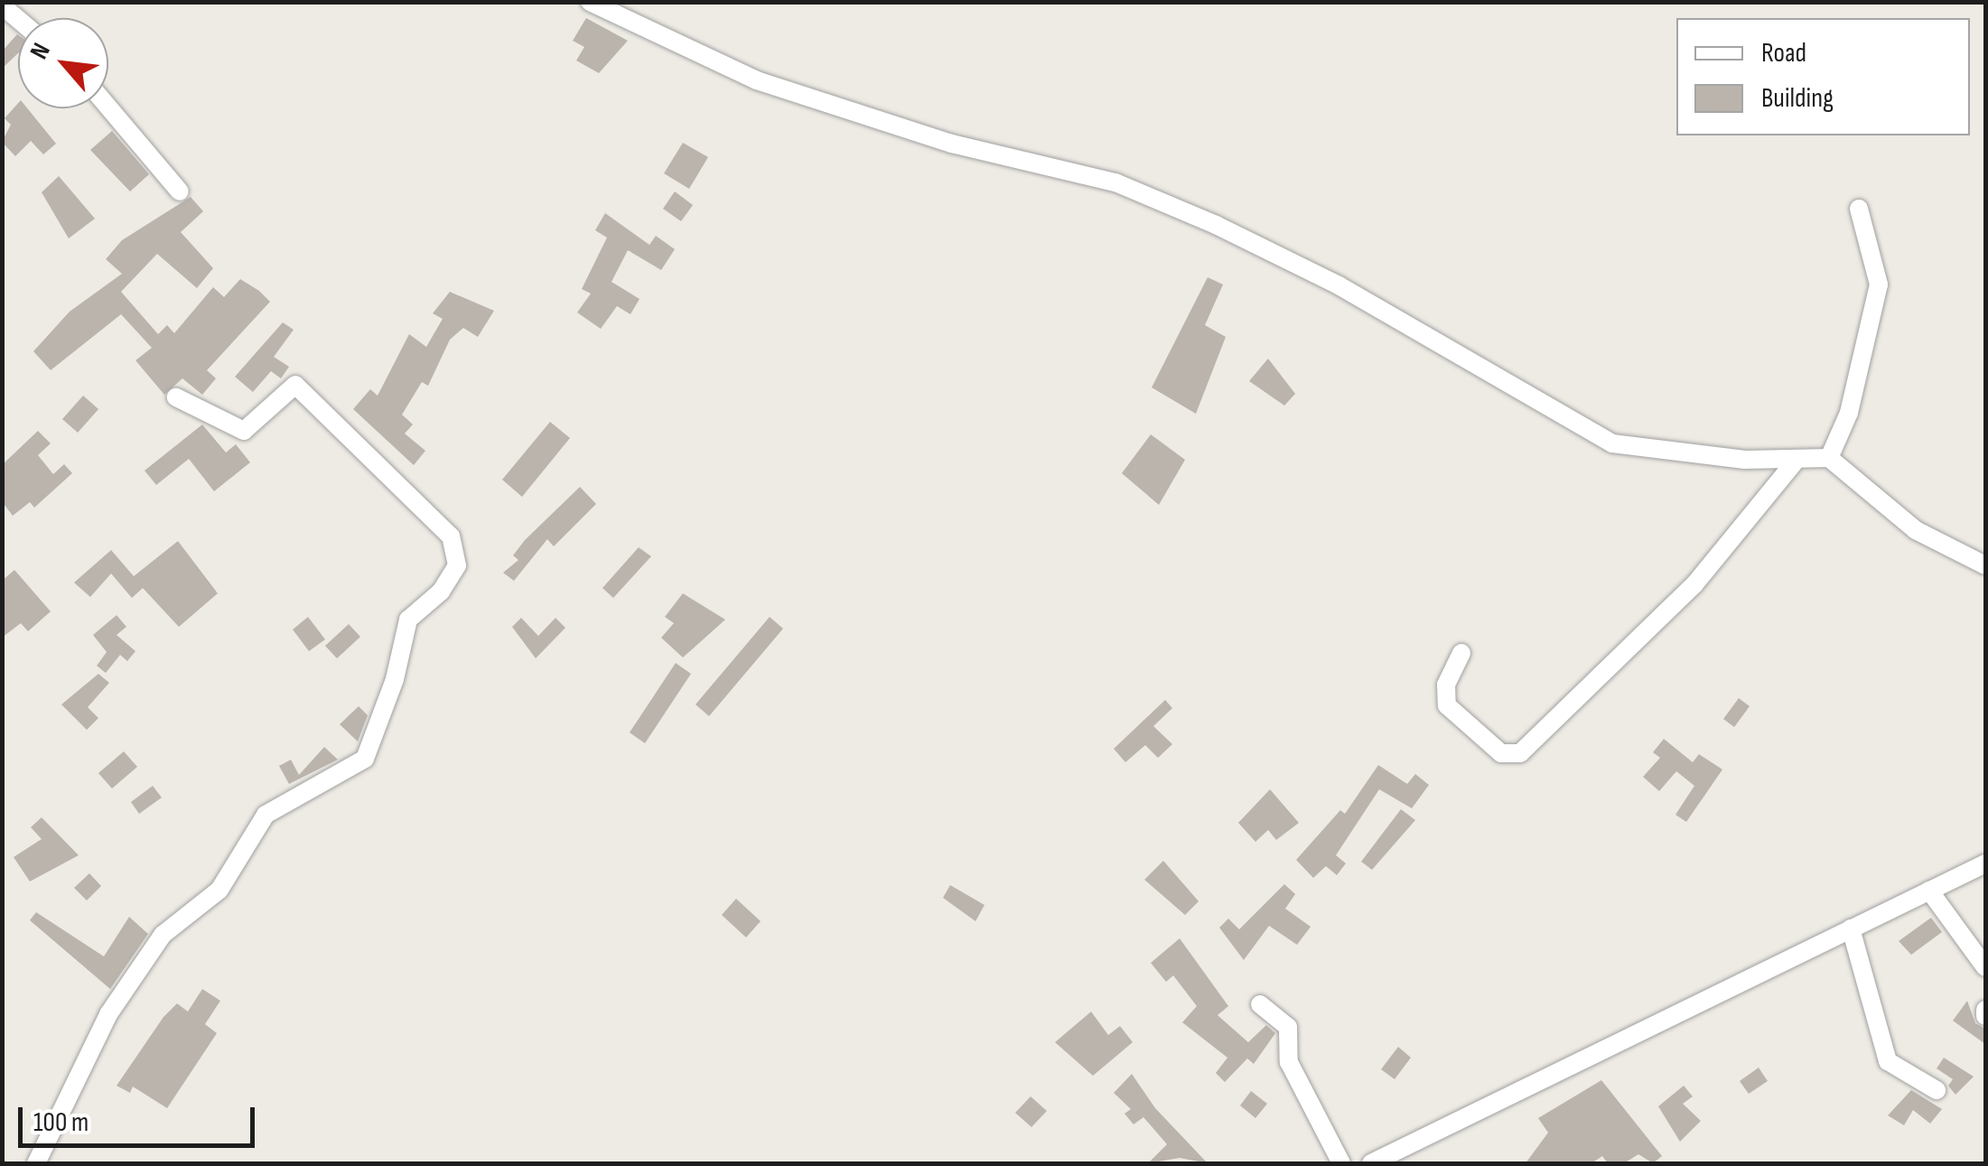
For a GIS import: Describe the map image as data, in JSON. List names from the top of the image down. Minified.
{"legend":["Road","Building"],"scale_bar":"100 m","north":"top left"}
